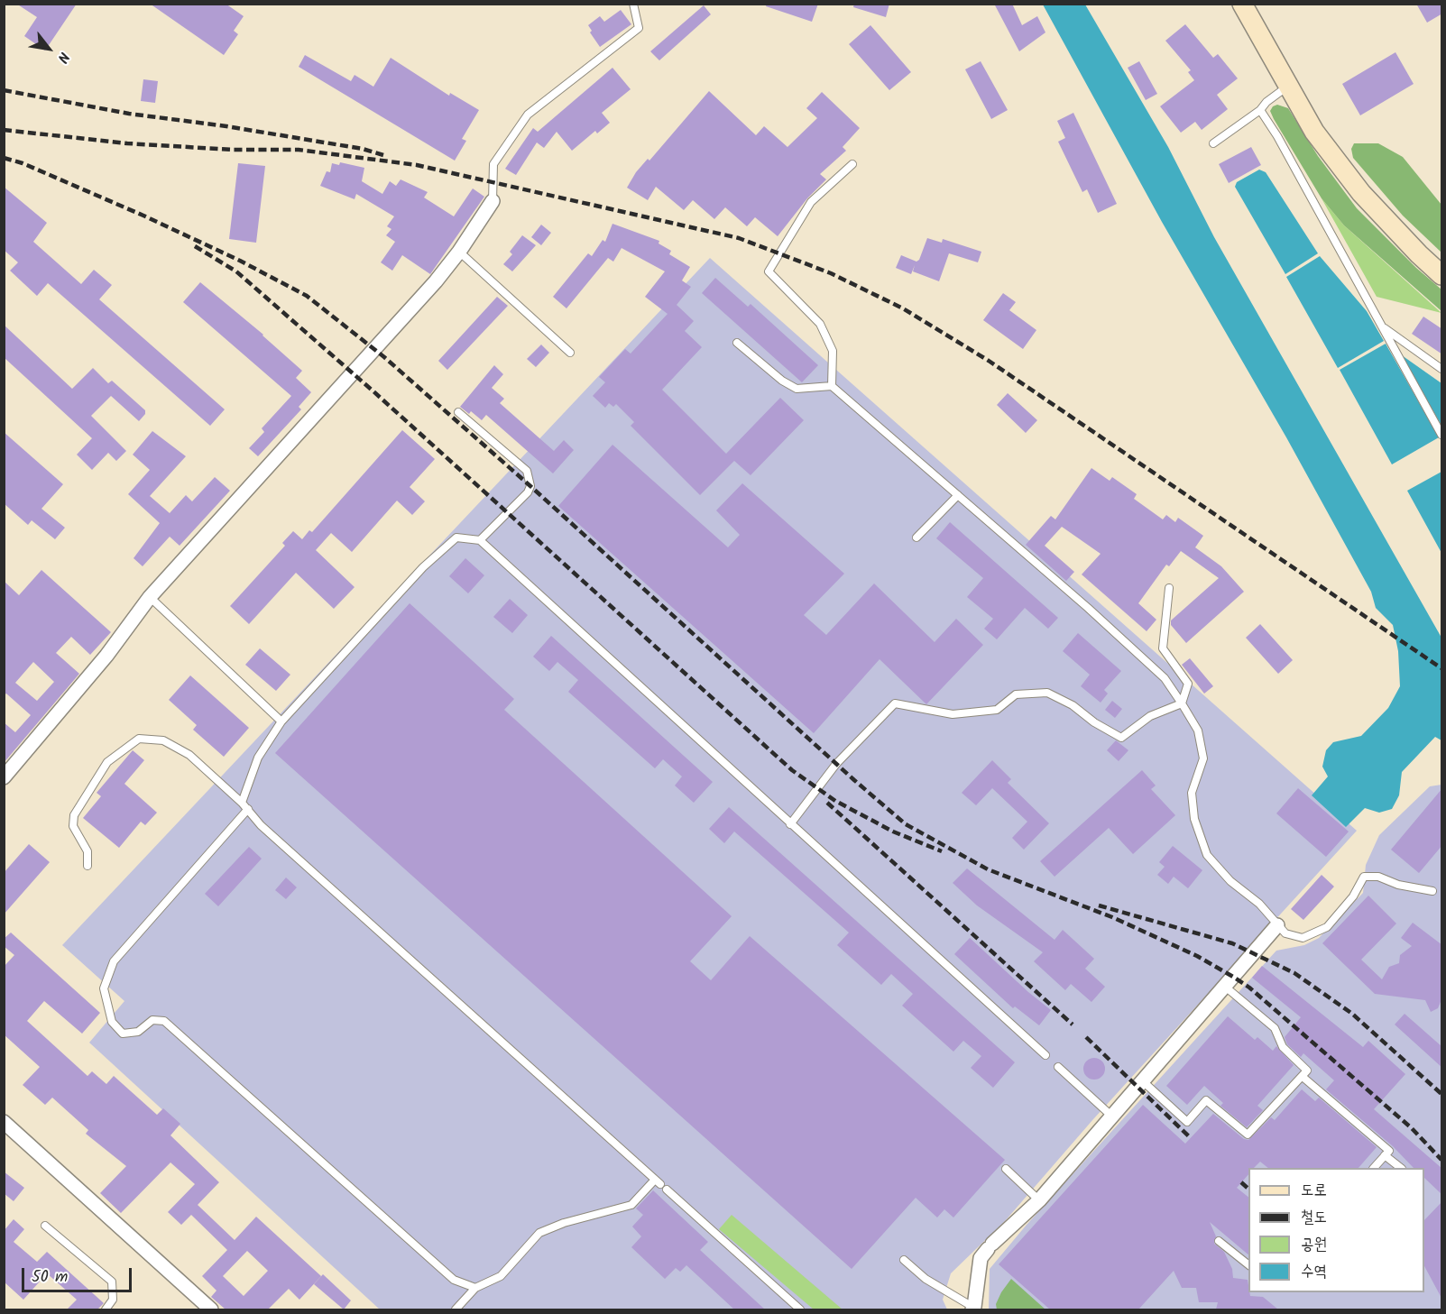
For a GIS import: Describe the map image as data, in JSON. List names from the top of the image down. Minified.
{"legend":["도로","철도","공원","수역"],"scale_bar":"50 m","north":"bottom right"}
